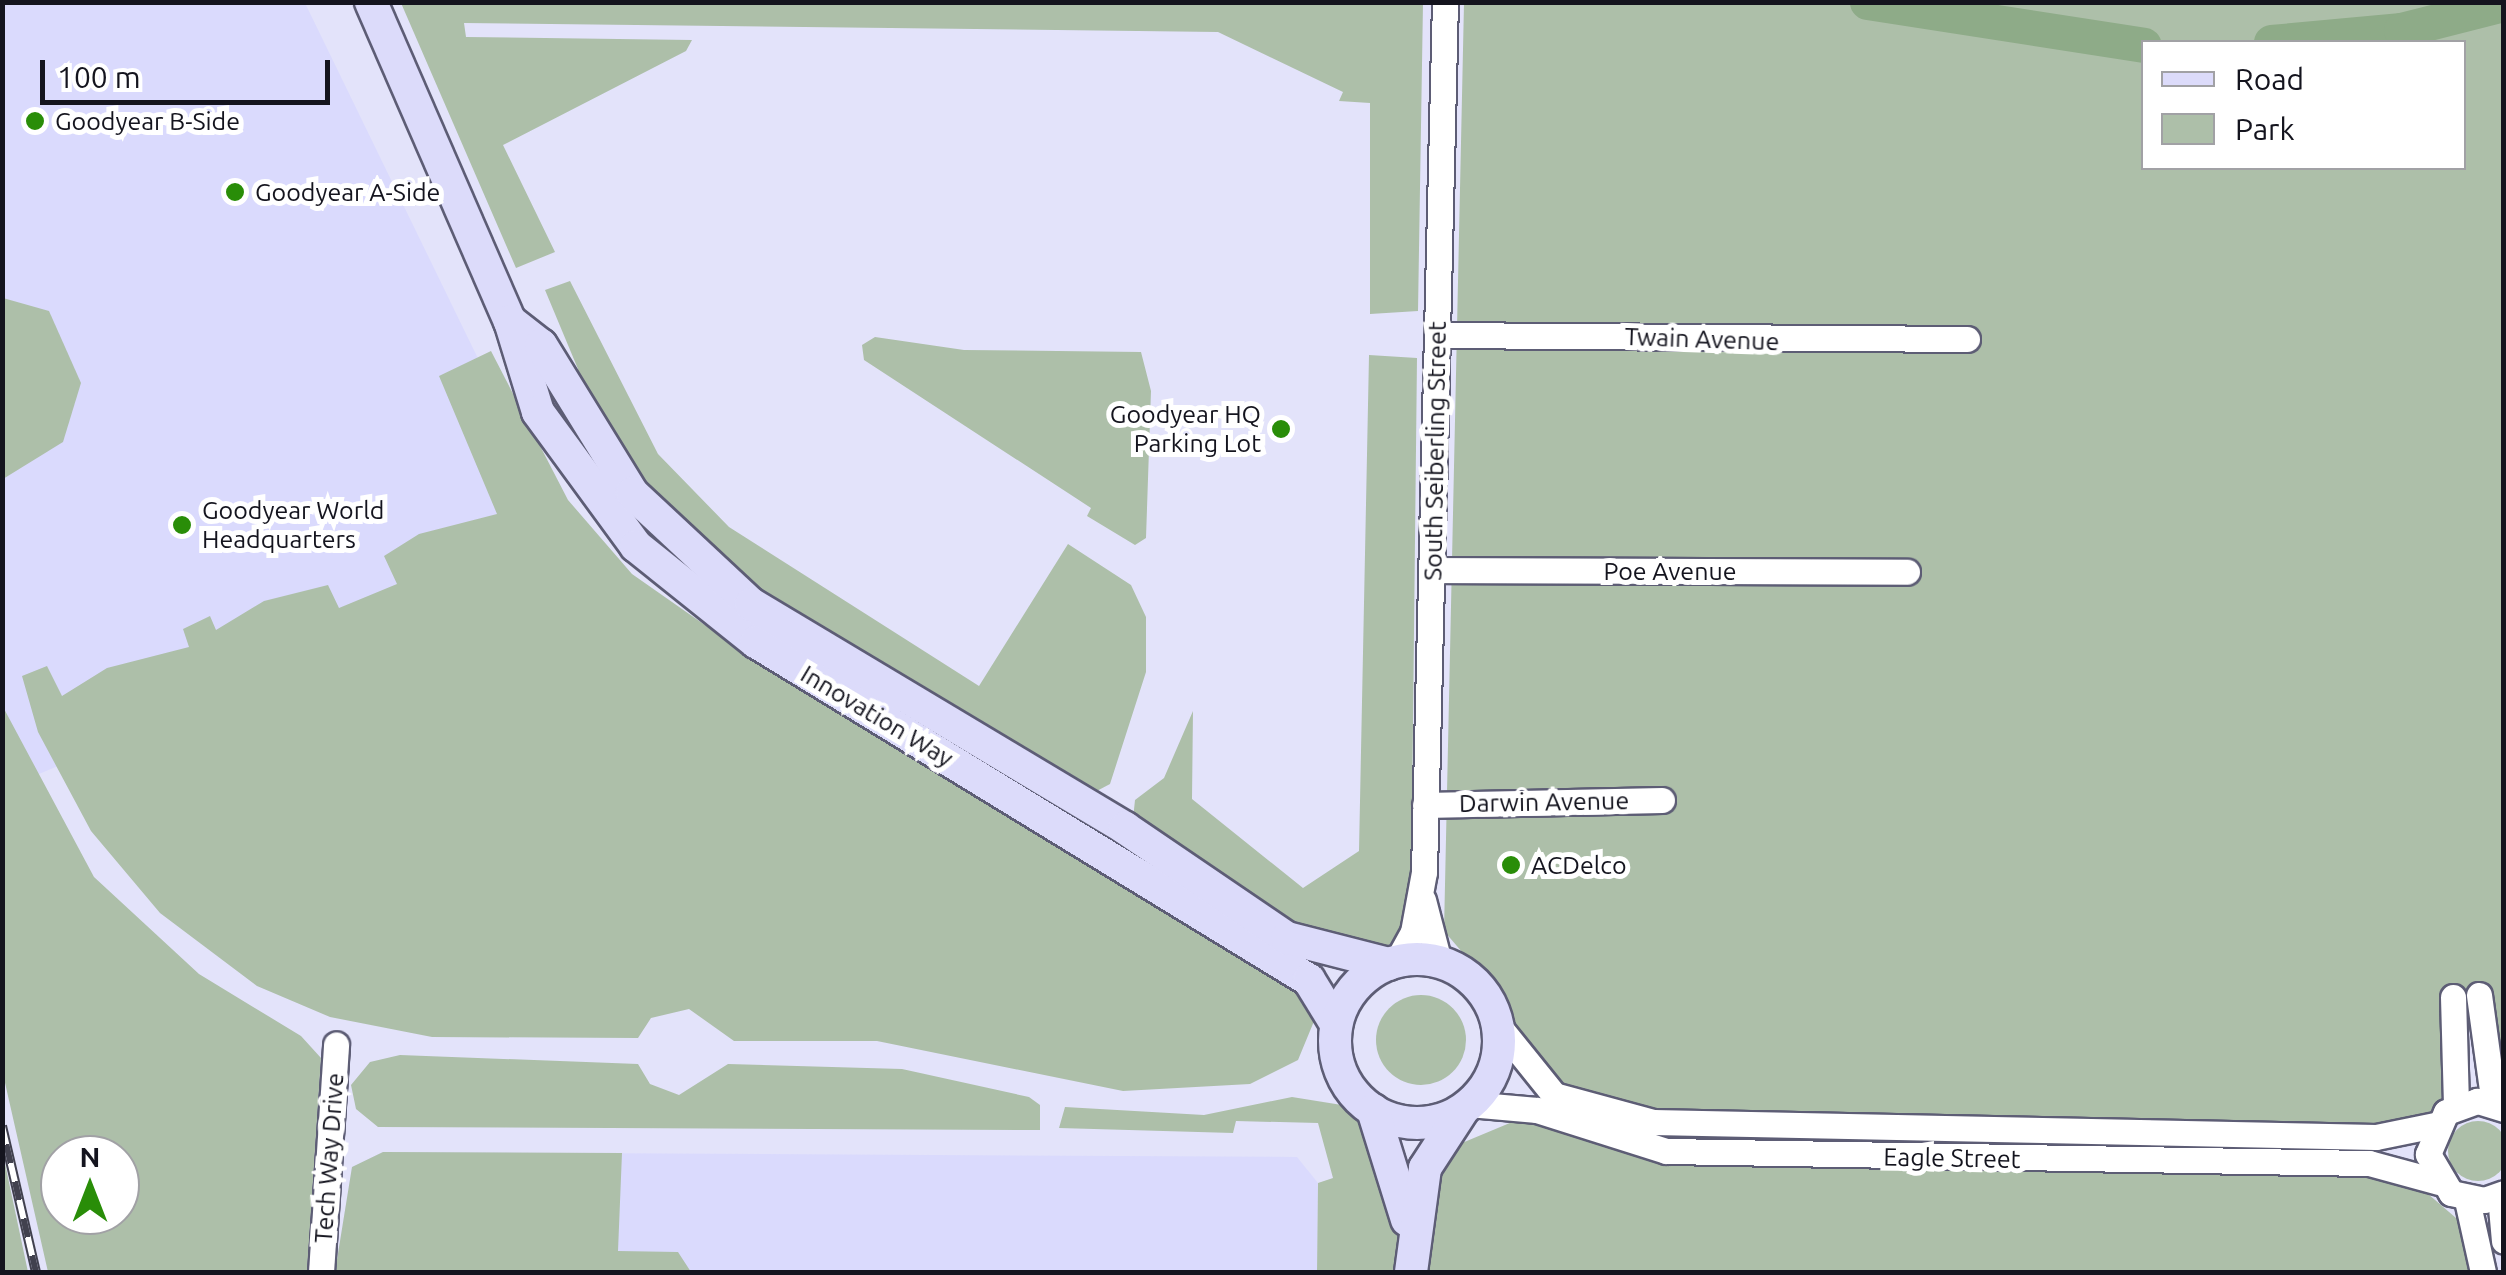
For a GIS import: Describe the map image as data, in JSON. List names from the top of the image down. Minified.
{"streets":{"main road":["Innovation Way"],"street":["Twain Avenue","South Seiberling Street","Poe Avenue","Darwin Avenue","Tech Way Drive","Eagle Street"]},"crossings":[["Twain Avenue","South Seiberling Street"],["South Seiberling Street","Poe Avenue"],["South Seiberling Street","Innovation Way"],["South Seiberling Street","Darwin Avenue"],["South Seiberling Street","Eagle Street"],["Innovation Way","Eagle Street"]],"places":["Goodyear B-Side","Goodyear A-Side","Goodyear HQ Parking Lot","Goodyear World Headquarters","ACDelco"],"legend":["Road","Park"],"scale_bar":"100 m","north":"top"}
